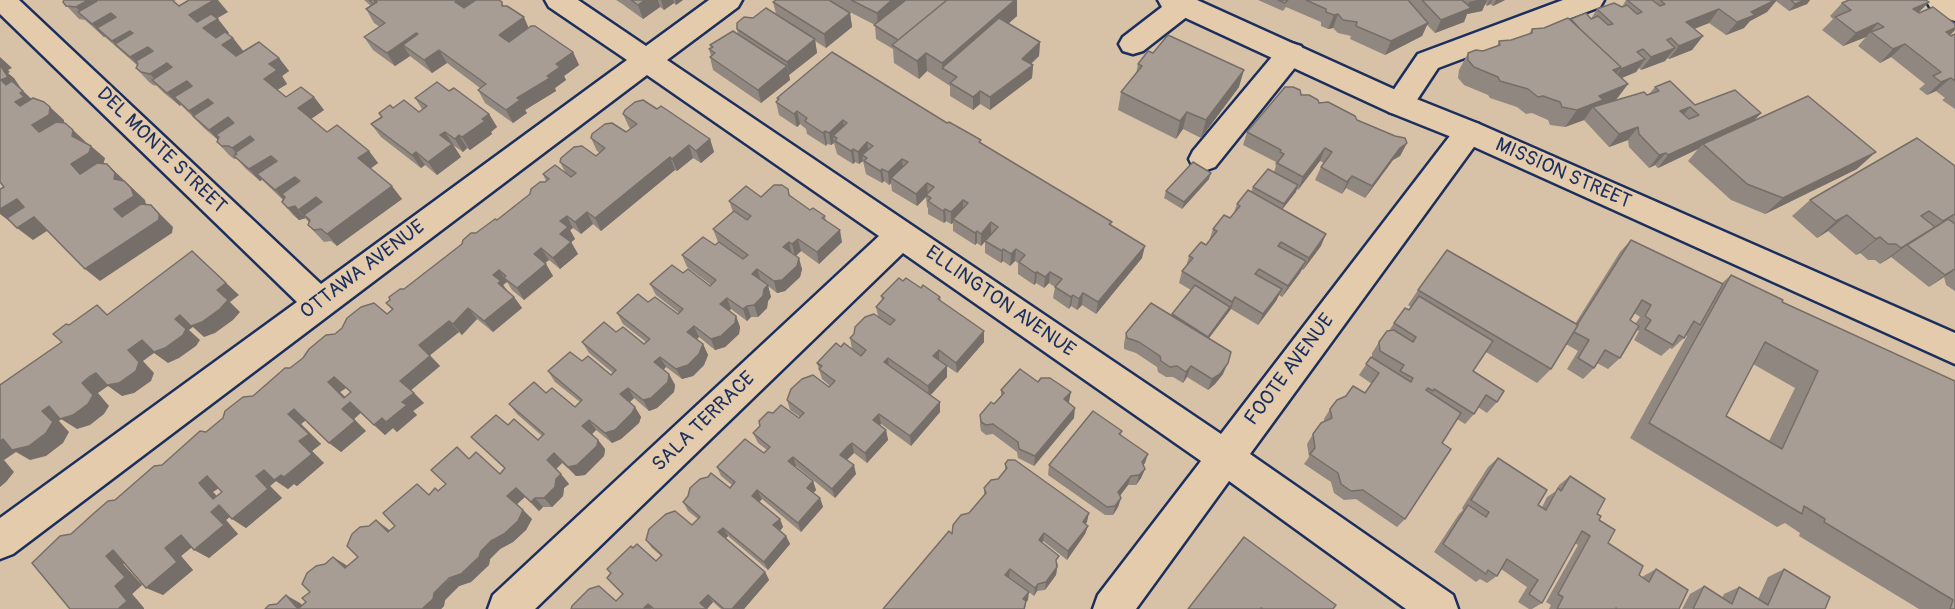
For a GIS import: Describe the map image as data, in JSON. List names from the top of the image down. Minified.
{"streets":{"street":["DEL MONTE STREET","MISSION STREET","OTTAWA AVENUE","ELLINGTON AVENUE","FOOTE AVENUE","SALA TERRACE"]},"crossings":[["DEL MONTE STREET","OTTAWA AVENUE"],["MISSION STREET","FOOTE AVENUE"],["OTTAWA AVENUE","ELLINGTON AVENUE"],["ELLINGTON AVENUE","FOOTE AVENUE"],["ELLINGTON AVENUE","SALA TERRACE"]]}
